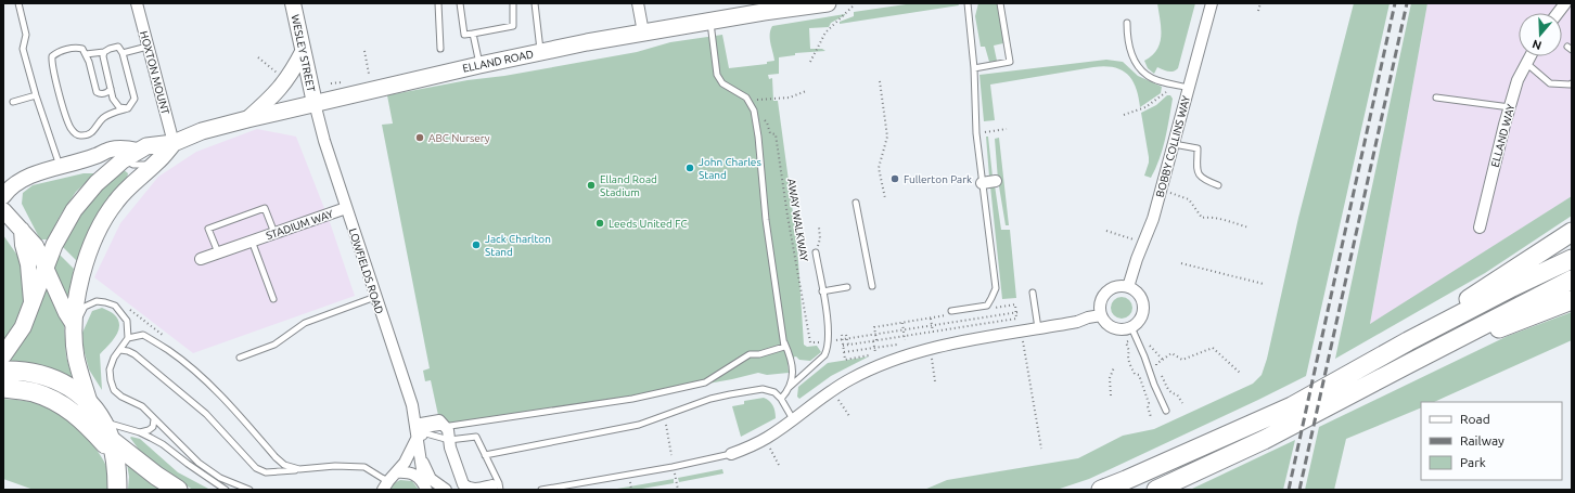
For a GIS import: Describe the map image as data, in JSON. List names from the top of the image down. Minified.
{"streets":{"main road":["ELLAND ROAD"],"street":["WESLEY STREET","HOXTON MOUNT","ELLAND WAY","BOBBY COLLINS WAY","STADIUM WAY","LOWFIELDS ROAD"],"path":["AWAY WALKWAY"]},"crossings":[["WESLEY STREET","ELLAND ROAD"],["WESLEY STREET","LOWFIELDS ROAD"],["ELLAND ROAD","HOXTON MOUNT"],["ELLAND ROAD","LOWFIELDS ROAD"],["STADIUM WAY","LOWFIELDS ROAD"]],"places":["ABC Nursery","John Charles Stand","Fullerton Park","Elland Road Stadium","Leeds United FC","Jack Charlton Stand"],"legend":["Road","Railway","Park"],"north":"bottom"}
